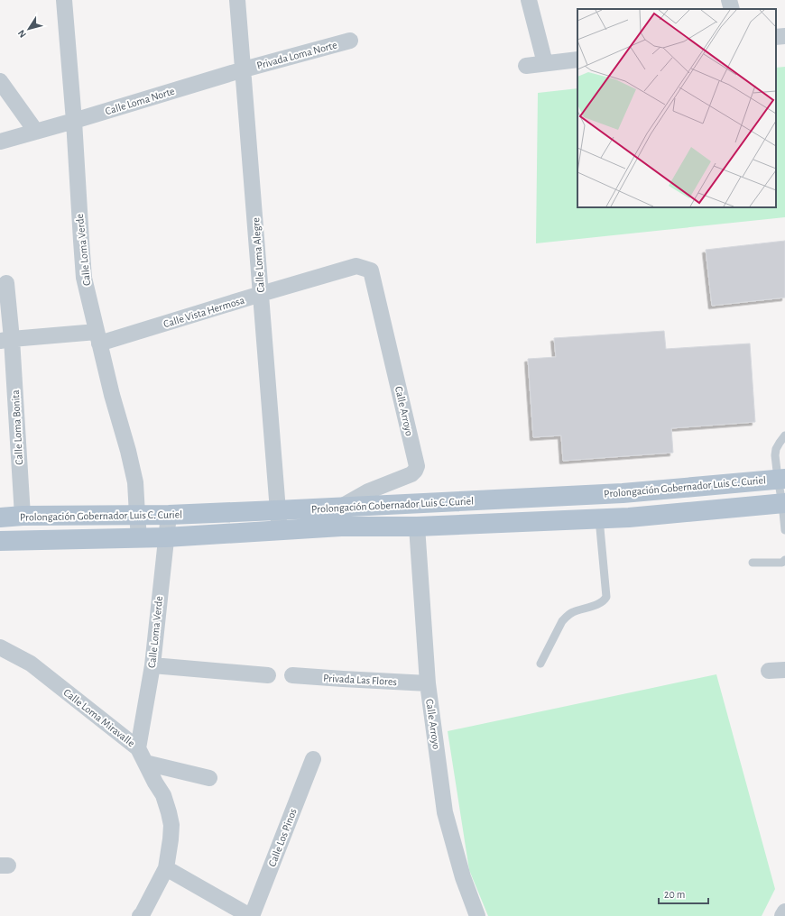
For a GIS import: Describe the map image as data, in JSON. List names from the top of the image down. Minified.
{"streets":{"main road":["Prolongación Gobernador Luis C. Curiel"],"street":["Privada Loma Norte","Calle Loma Norte","Calle Loma Verde","Calle Loma Alegre","Calle Vista Hermosa","Calle Arroyo","Calle Loma Bonita","Privada Las Flores","Calle Loma Miravalle","Calle Los Pinos"]},"crossings":[["Privada Loma Norte","Calle Loma Norte"],["Privada Loma Norte","Calle Loma Alegre"],["Calle Loma Norte","Calle Loma Verde"],["Calle Loma Norte","Calle Loma Alegre"],["Calle Loma Verde","Calle Vista Hermosa"],["Calle Loma Verde","Prolongación Gobernador Luis C. Curiel"],["Calle Loma Verde","Calle Loma Miravalle"],["Calle Loma Alegre","Calle Vista Hermosa"],["Calle Loma Alegre","Prolongación Gobernador Luis C. Curiel"],["Calle Vista Hermosa","Calle Arroyo"],["Calle Vista Hermosa","Calle Loma Bonita"],["Calle Arroyo","Prolongación Gobernador Luis C. Curiel"],["Calle Arroyo","Privada Las Flores"],["Calle Loma Bonita","Prolongación Gobernador Luis C. Curiel"]],"scale_bar":"20 m","north":"bottom left"}
